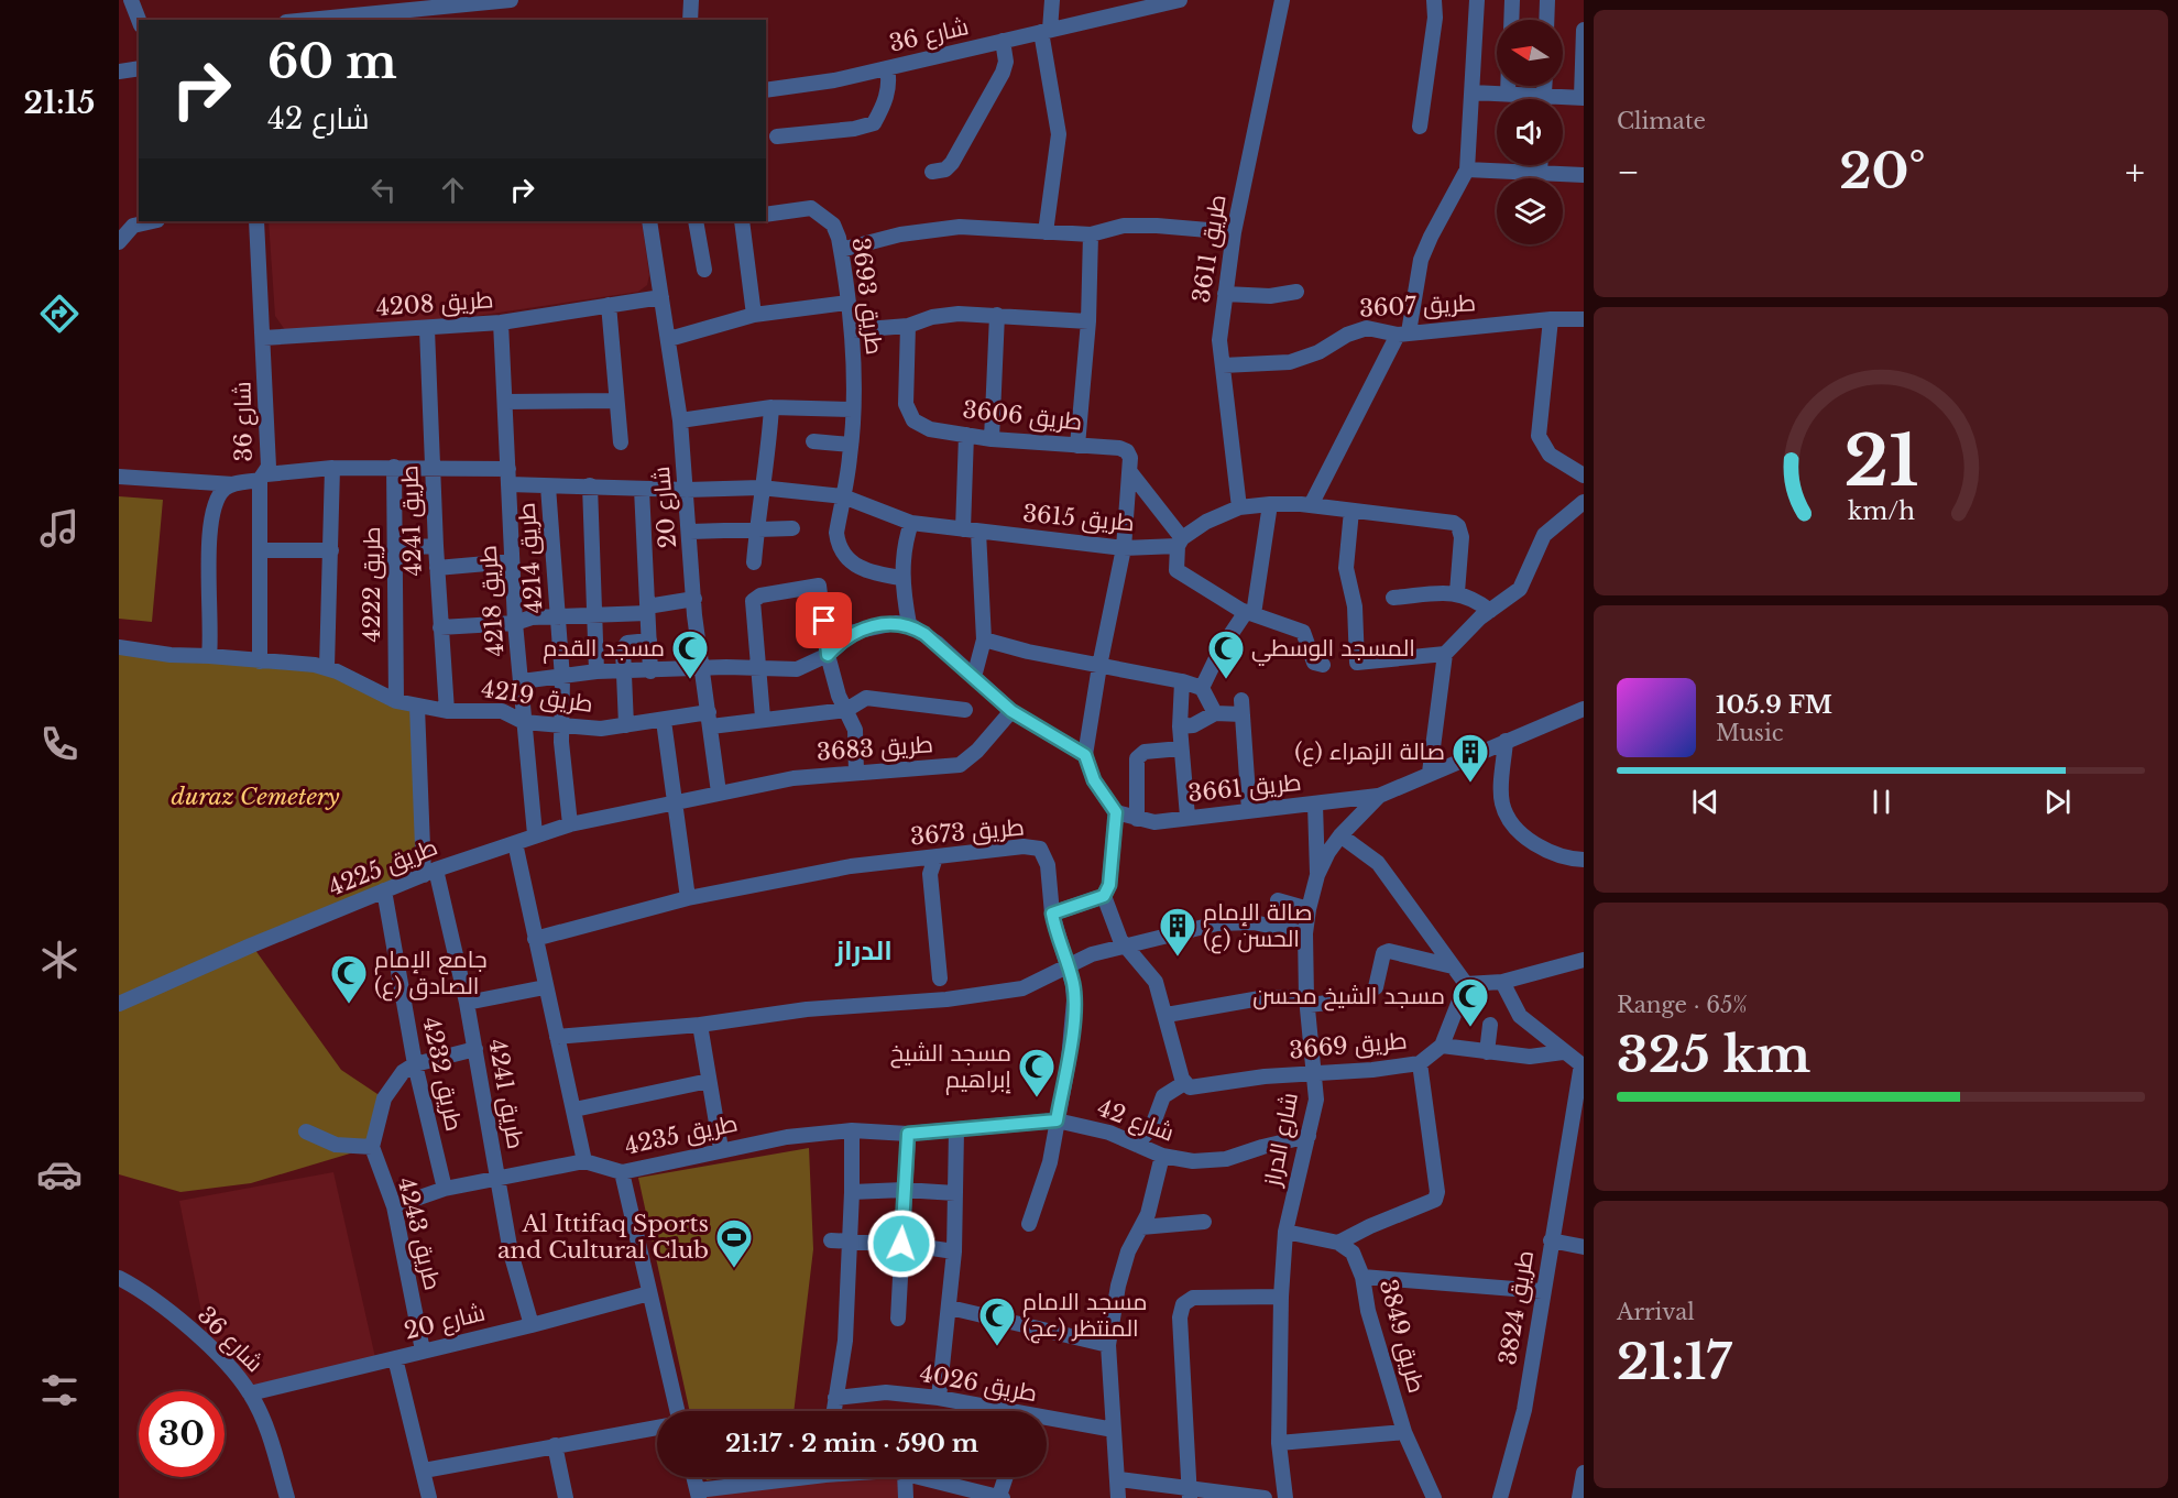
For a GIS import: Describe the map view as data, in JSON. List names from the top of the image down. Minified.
{"streets":{"street":["شارع 36","طريق 3611","طريق 3693","طريق 4208","طريق 3607","طريق 3606","شارع 20","طريق 3615","طريق 4241","طريق 4214","طريق 4222","طريق 4218","طريق 4219","طريق 3683","طريق 3661","طريق 3673","طريق 4225","طريق 3669","طريق 4232","شارع 42","طريق 4235","شارع الدراز","طريق 4243","طريق 3824","طريق 3849","طريق 4026"]},"crossings":[["شارع 36","طريق 4208"],["شارع 36","شارع 20"],["شارع 36","طريق 3615"],["شارع 36","طريق 4219"],["طريق 3611","طريق 3607"],["طريق 3693","طريق 3615"],["طريق 4208","شارع 20"],["طريق 4208","طريق 4241"],["طريق 4208","طريق 4218"],["شارع 20","طريق 3615"],["شارع 20","طريق 4241"],["شارع 20","طريق 4219"],["شارع 20","طريق 3683"],["شارع 20","طريق 4225"],["شارع 20","طريق 4243"],["طريق 3615","طريق 4241"],["طريق 3615","طريق 4214"],["طريق 3615","طريق 4222"],["طريق 3615","طريق 4218"],["طريق 4241","طريق 4219"],["طريق 4241","طريق 4225"],["طريق 4241","طريق 4235"],["طريق 4214","طريق 4219"],["طريق 4214","طريق 4225"],["طريق 4222","طريق 4219"],["طريق 4218","طريق 4219"],["طريق 4218","طريق 4225"],["طريق 3683","طريق 4225"],["طريق 3661","شارع الدراز"],["طريق 3673","شارع 42"],["طريق 4225","طريق 4232"],["طريق 3669","شارع الدراز"],["طريق 4232","طريق 4235"],["شارع 42","طريق 4235"],["شارع 42","شارع الدراز"],["طريق 4235","طريق 4243"]],"districts":["الدراز"],"parks":["duraz Cemetery"],"places":{"mosque":["مسجد القدم","المسجد الوسطي","جامع الإمام الصادق (ع)","مسجد الشيخ محسن","مسجد الشيخ إبراهيم","مسجد الامام المنتظر (عج)"],"building":["(ع) صالة الزهراء","صالة الإمام الحسن (ع)"],"sports":["Al Ittifaq Sports and Cultural Club"]},"north":"left","page":{"tabs":"21:15","tile":["Climate",["Range · 65%","325 km"],["Arrival","21:17"]],"turn":["60 m","شارع 42"],"heat":["−","20°","+"],"song":["105.9 FM","Music"],"limit":"30","trip":"21:17 · 2 min · 590 m","gauge":["21","km/h"]}}
